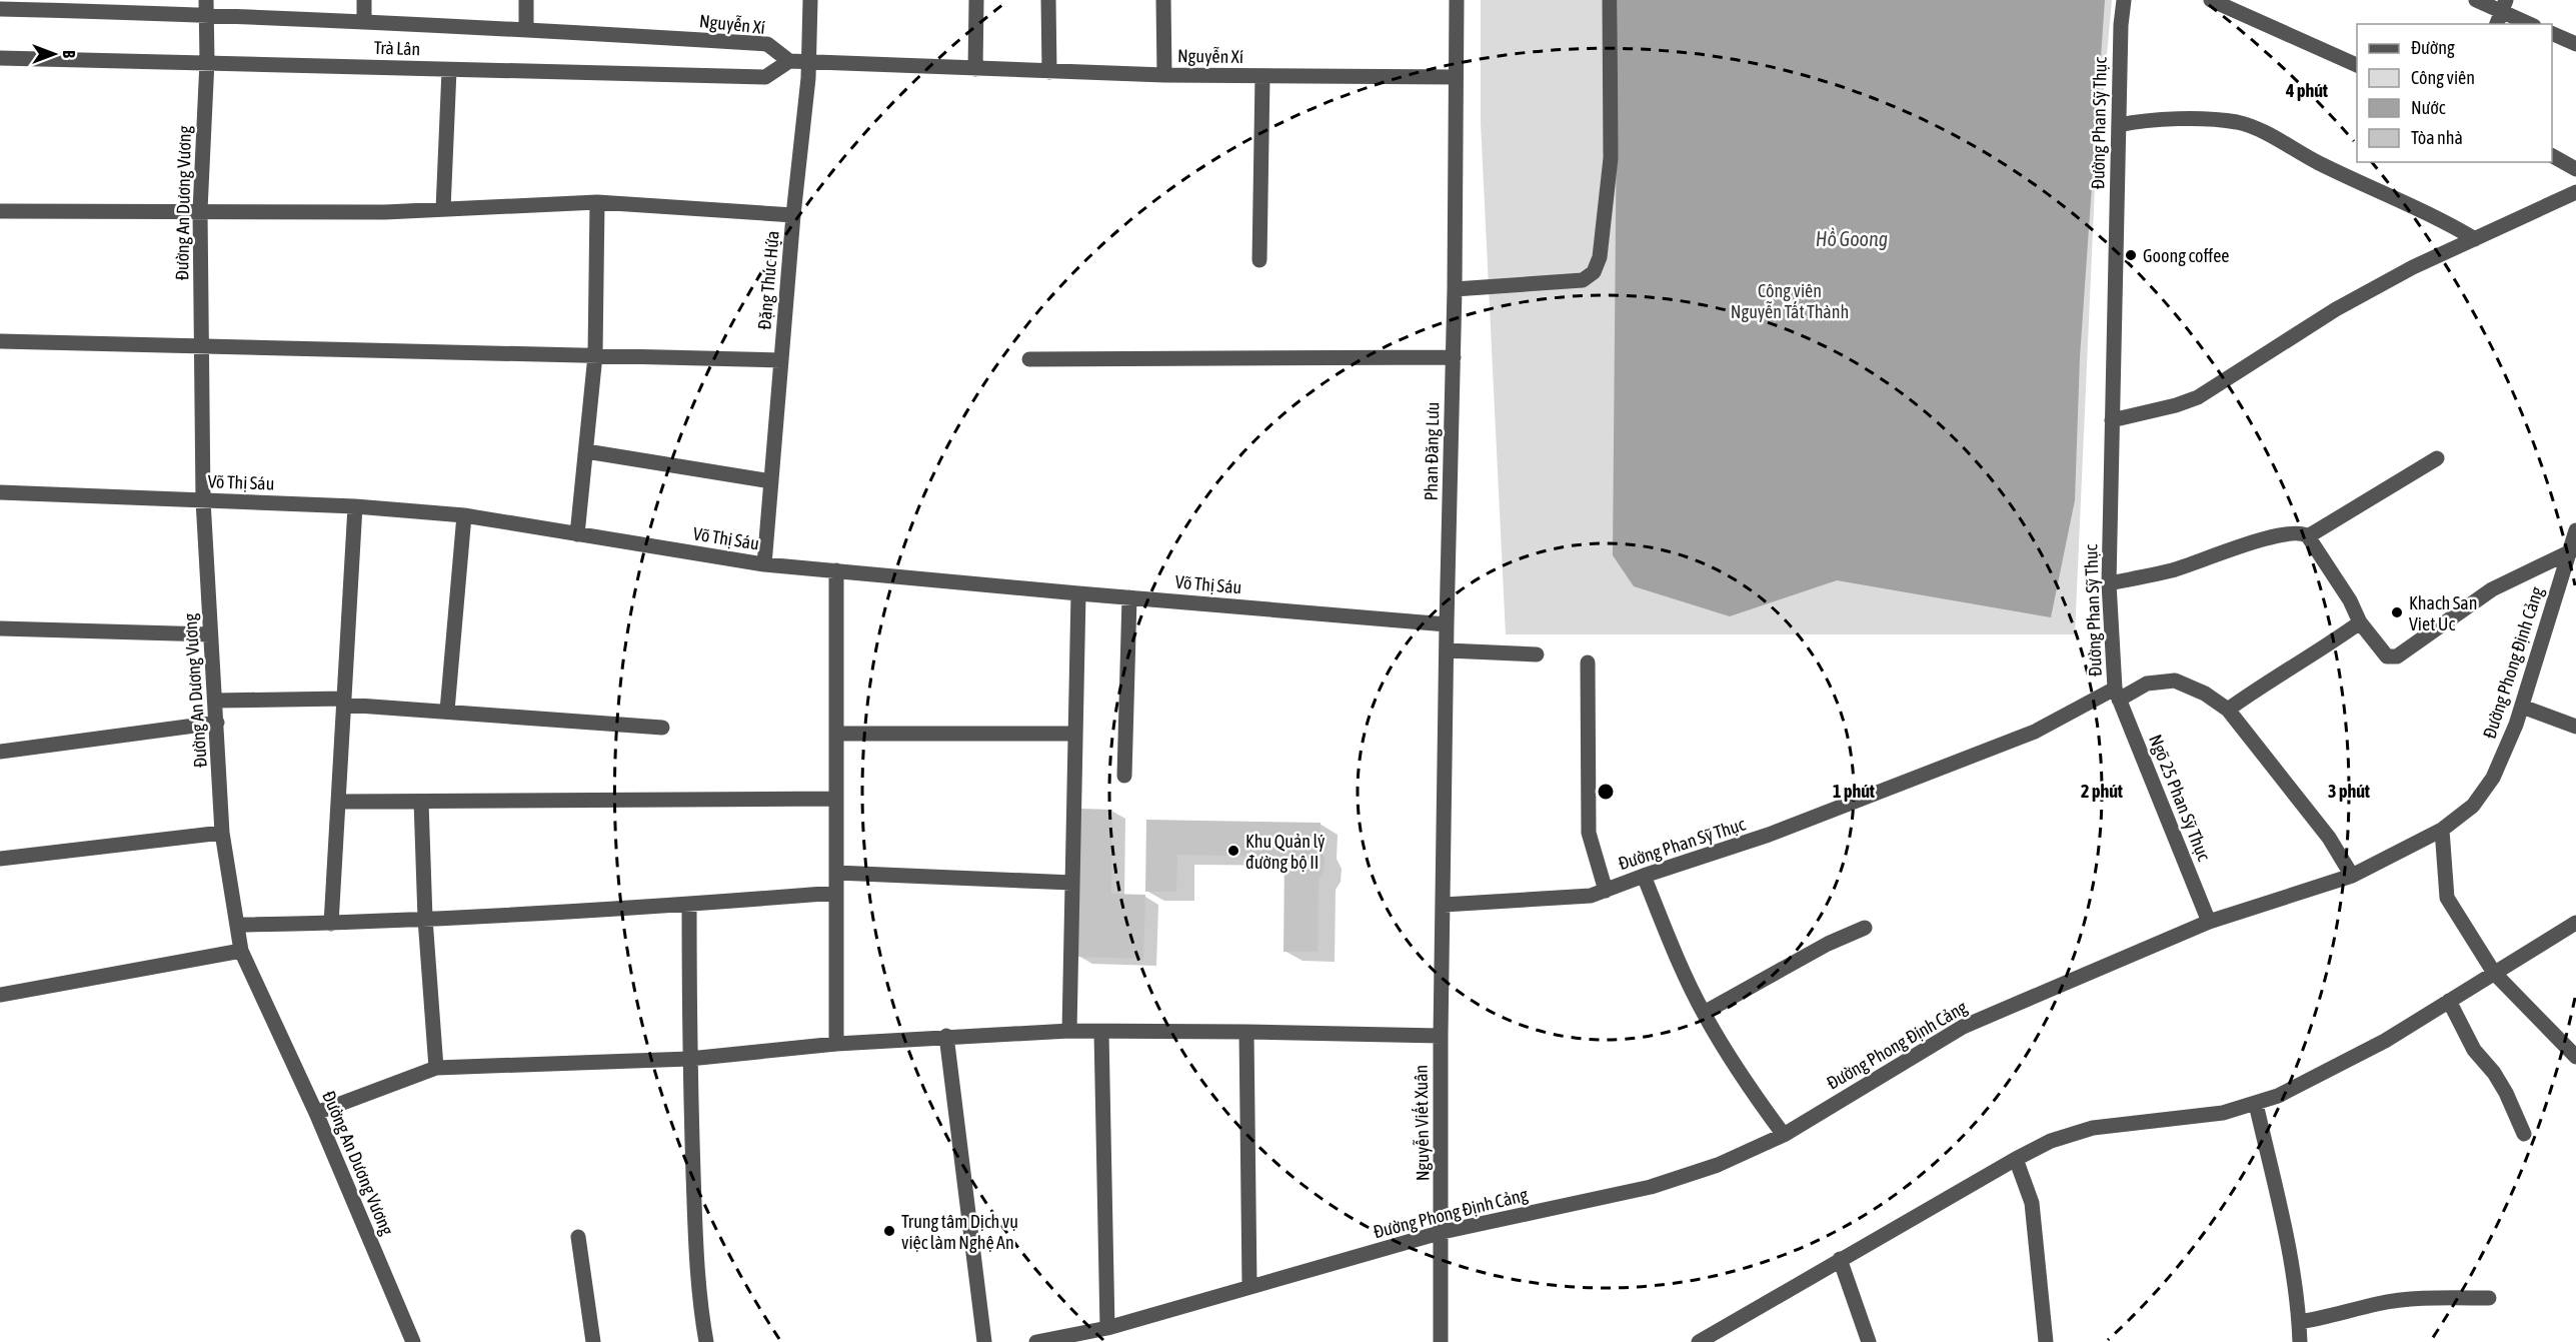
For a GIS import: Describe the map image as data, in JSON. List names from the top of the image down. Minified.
{"streets":{"street":["Nguyễn Xí","Trà Lân","Đường Phan Sỹ Thục","Đường An Dương Vương","Đặng Thúc Hứa","Phan Đăng Lưu","Võ Thị Sáu","Đường Phong Định Cảng","Ngõ 25 Phan Sỹ Thục","Nguyễn Viết Xuân"]},"crossings":[["Nguyễn Xí","Trà Lân"],["Nguyễn Xí","Đường An Dương Vương"],["Nguyễn Xí","Đặng Thúc Hứa"],["Nguyễn Xí","Phan Đăng Lưu"],["Trà Lân","Đường An Dương Vương"],["Đường Phan Sỹ Thục","Phan Đăng Lưu"],["Đường Phan Sỹ Thục","Ngõ 25 Phan Sỹ Thục"],["Đường Phan Sỹ Thục","Nguyễn Viết Xuân"],["Đường An Dương Vương","Võ Thị Sáu"],["Đặng Thúc Hứa","Võ Thị Sáu"],["Phan Đăng Lưu","Võ Thị Sáu"],["Phan Đăng Lưu","Nguyễn Viết Xuân"],["Đường Phong Định Cảng","Ngõ 25 Phan Sỹ Thục"],["Đường Phong Định Cảng","Nguyễn Viết Xuân"]],"water":["Hồ Goong"],"parks":["Công viên Nguyễn Tất Thành"],"places":["Goong coffee","Khach San Viet Uc","Khu Quản lý đường bộ II","Trung tâm Dịch vụ việc làm Nghệ An"],"legend":["Đường","Công viên","Nước","Tòa nhà"],"north":"right","rings":["4 phút","1 phút","2 phút","3 phút"]}
